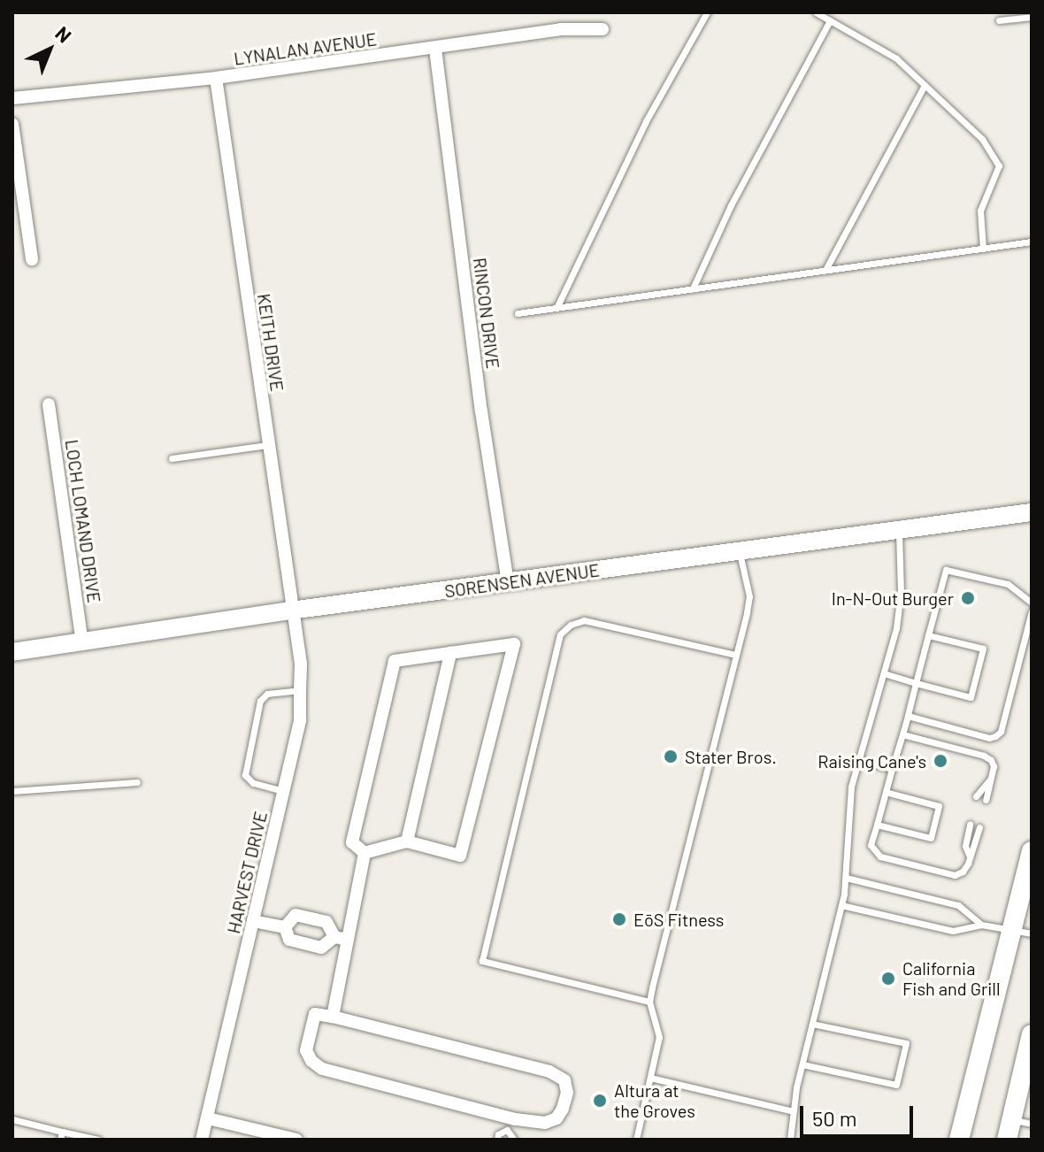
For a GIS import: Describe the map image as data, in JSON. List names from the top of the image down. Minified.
{"streets":{"street":["LYNALAN AVENUE","RINCON DRIVE","KEITH DRIVE","LOCH LOMAND DRIVE","SORENSEN AVENUE","HARVEST DRIVE"]},"crossings":[["LYNALAN AVENUE","RINCON DRIVE"],["LYNALAN AVENUE","KEITH DRIVE"],["RINCON DRIVE","SORENSEN AVENUE"],["KEITH DRIVE","SORENSEN AVENUE"],["KEITH DRIVE","HARVEST DRIVE"],["LOCH LOMAND DRIVE","SORENSEN AVENUE"],["SORENSEN AVENUE","HARVEST DRIVE"]],"places":["In-N-Out Burger","Stater Bros.","Raising Cane's","EōS Fitness","California Fish and Grill","Altura at the Groves"],"scale_bar":"50 m","north":"top right"}
